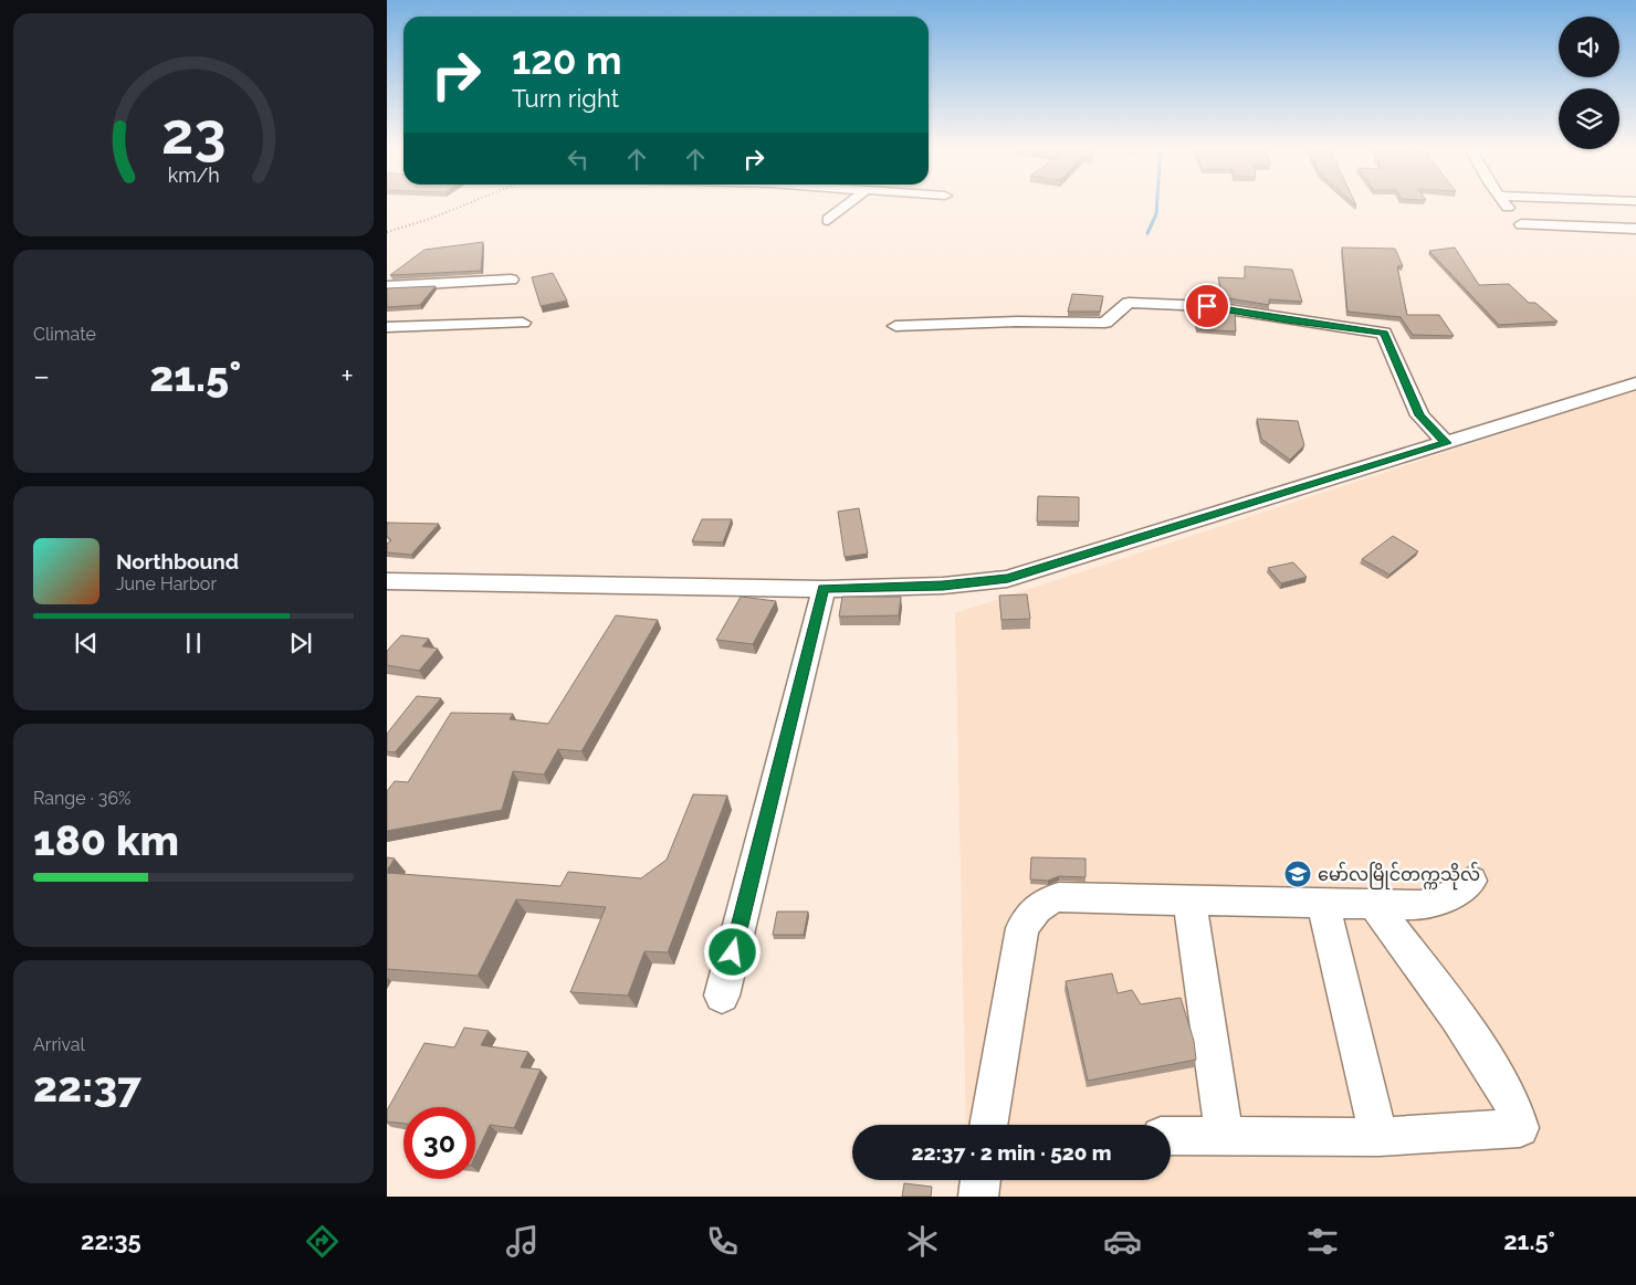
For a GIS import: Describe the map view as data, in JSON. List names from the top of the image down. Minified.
{"places":{"school or university":["မော်လမြိုင်တက္ကသိုလ်"]},"page":{"turn":["120 m","Turn right"],"tile":["Climate",["Range · 36%","180 km"],["Arrival","22:37"]],"heat":["−","21.5°","+"],"song":["Northbound","June Harbor"],"limit":"30","trip":"22:37 · 2 min · 520 m","tabs":["22:35","21.5°"],"gauge":["23","km/h"]}}
